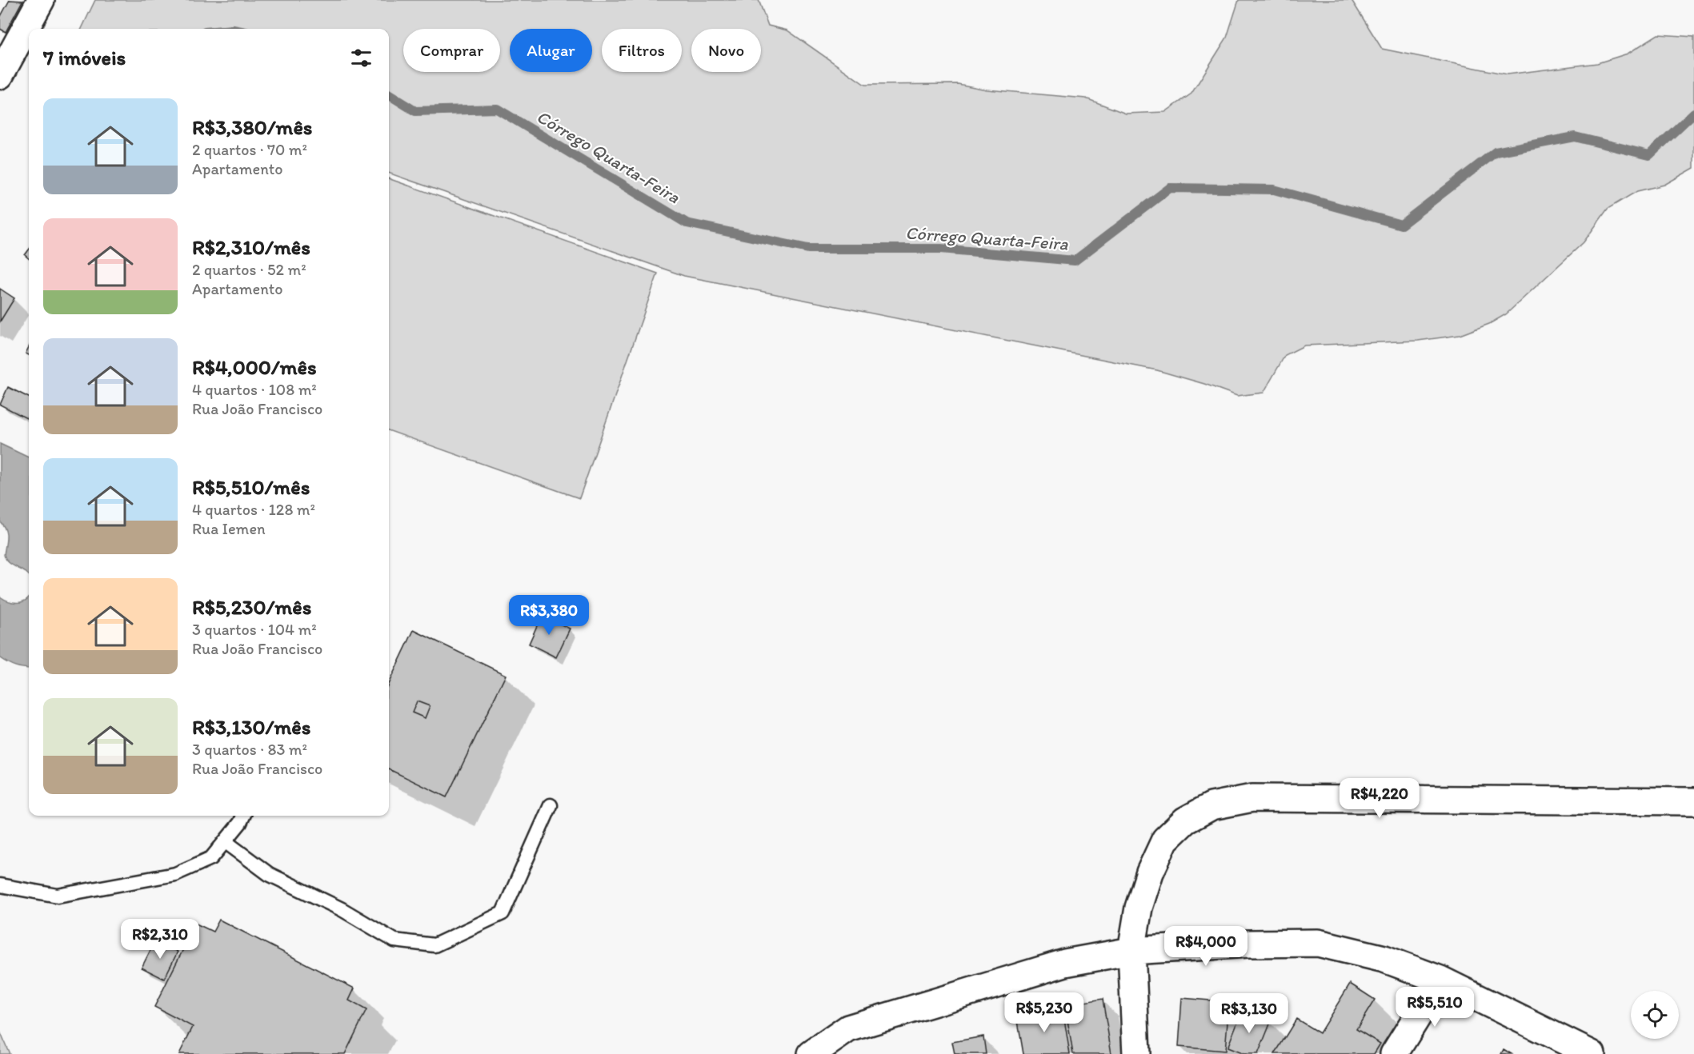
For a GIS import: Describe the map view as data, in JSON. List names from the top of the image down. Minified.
{"water":["Córrego Quarta-Feira"],"page":{"chip":["Comprar","Alugar","Filtros","Novo"],"heading":"7 imóveis","list":[{"name":"R$3,380/mês","note":"2 quartos · 70 m² · Apartamento"},{"name":"R$2,310/mês","note":"2 quartos · 52 m² · Apartamento"},{"name":"R$4,000/mês","note":"4 quartos · 108 m² · Rua João Francisco"},{"name":"R$5,510/mês","note":"4 quartos · 128 m² · Rua Iemen"},{"name":"R$5,230/mês","note":"3 quartos · 104 m² · Rua João Francisco"},{"name":"R$3,130/mês","note":"3 quartos · 83 m² · Rua João Francisco"}],"price":["R$3,380","R$4,220","R$2,310","R$4,000","R$5,510","R$5,230","R$3,130"]}}
